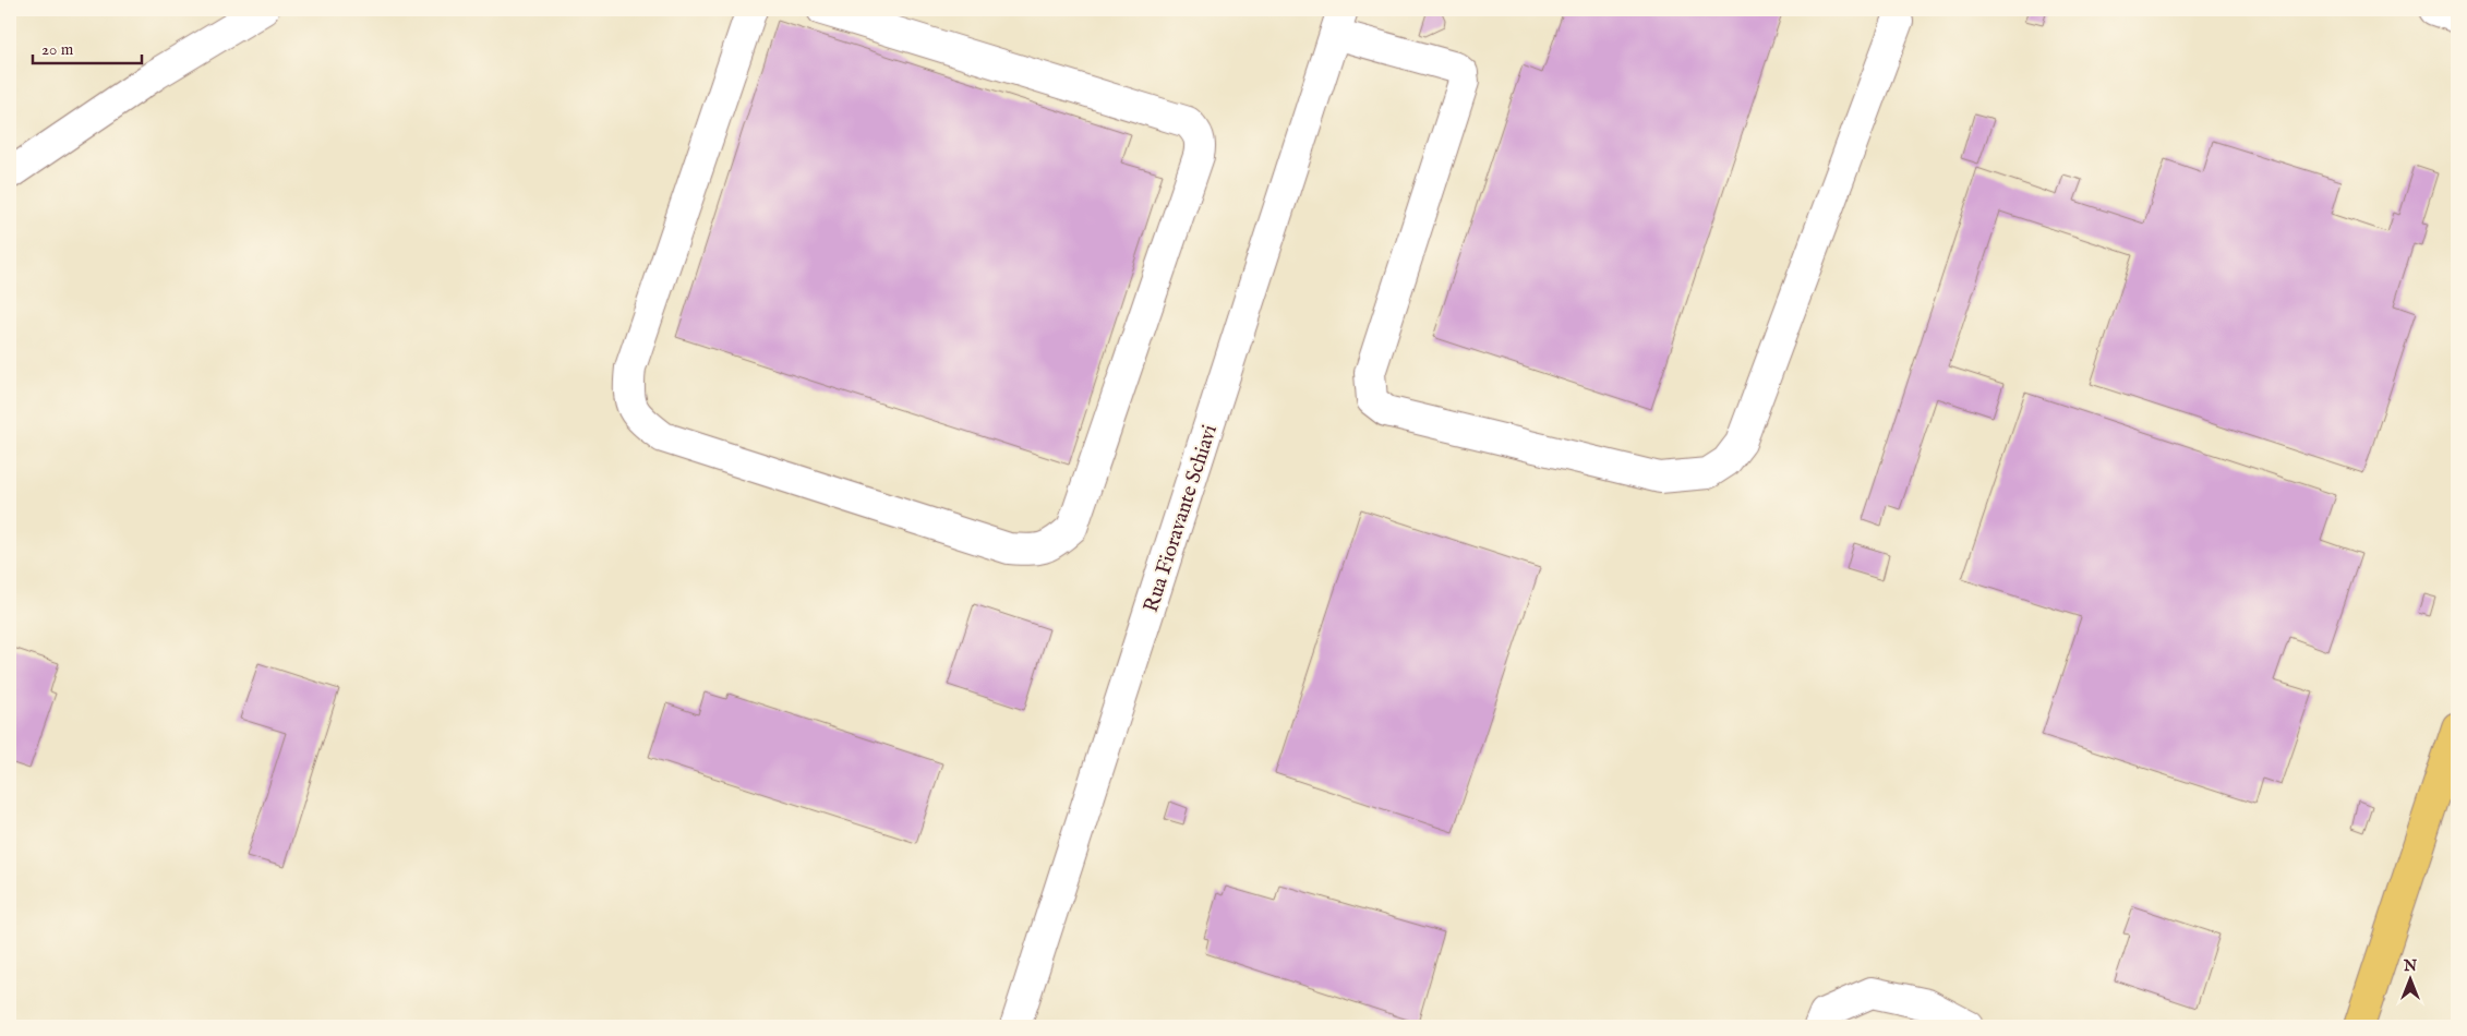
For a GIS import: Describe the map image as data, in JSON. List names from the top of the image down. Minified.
{"streets":{"street":["Rua Fioravante Schiavi"]},"scale_bar":"20 m","north":"top"}
